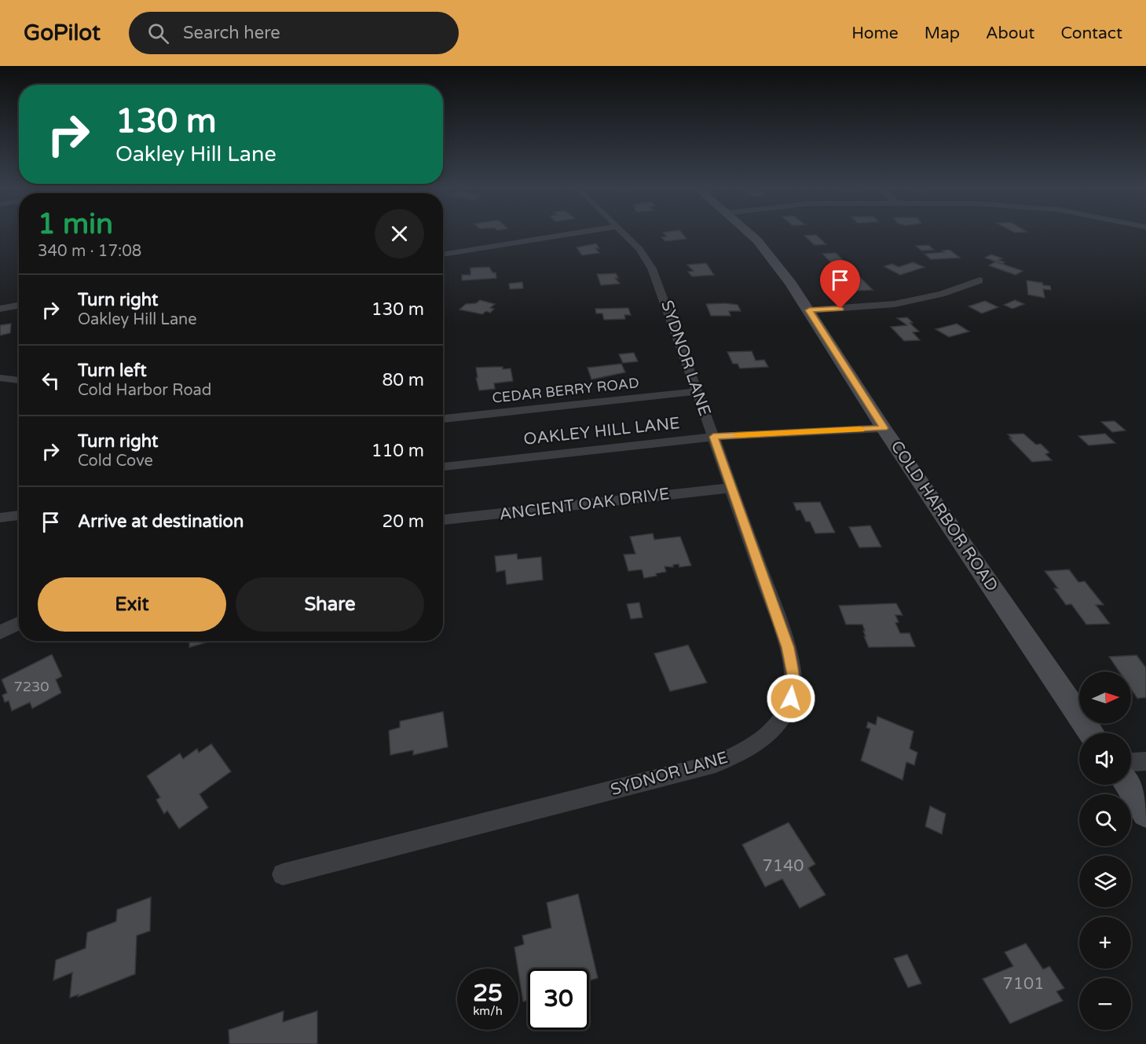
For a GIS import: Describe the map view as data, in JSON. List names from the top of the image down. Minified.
{"streets":{"main road":["COLD HARBOR ROAD"],"street":["SYDNOR LANE","CEDAR BERRY ROAD","OAKLEY HILL LANE","ANCIENT OAK DRIVE"]},"crossings":[["SYDNOR LANE","CEDAR BERRY ROAD"],["SYDNOR LANE","OAKLEY HILL LANE"],["SYDNOR LANE","ANCIENT OAK DRIVE"],["OAKLEY HILL LANE","COLD HARBOR ROAD"]],"house_numbers":["7230","7140","7101"],"north":"right","page":{"header":"GoPilot","search":"Search here","nav":["Home","Map","About","Contact"],"turn":["130 m","Oakley Hill Lane"],"heading":["1 min","340 m · 17:08"],"list":[{"name":"Turn right","note":"Oakley Hill Lane","value":"130 m"},{"name":"Turn left","note":"Cold Harbor Road","value":"80 m"},{"name":"Turn right","note":"Cold Cove","value":"110 m"},{"name":"Arrive at destination","value":"20 m"}],"buttons":["Exit","Share"],"map_buttons":["+","−"],"speed":"25 km/h","limit":"30"}}
